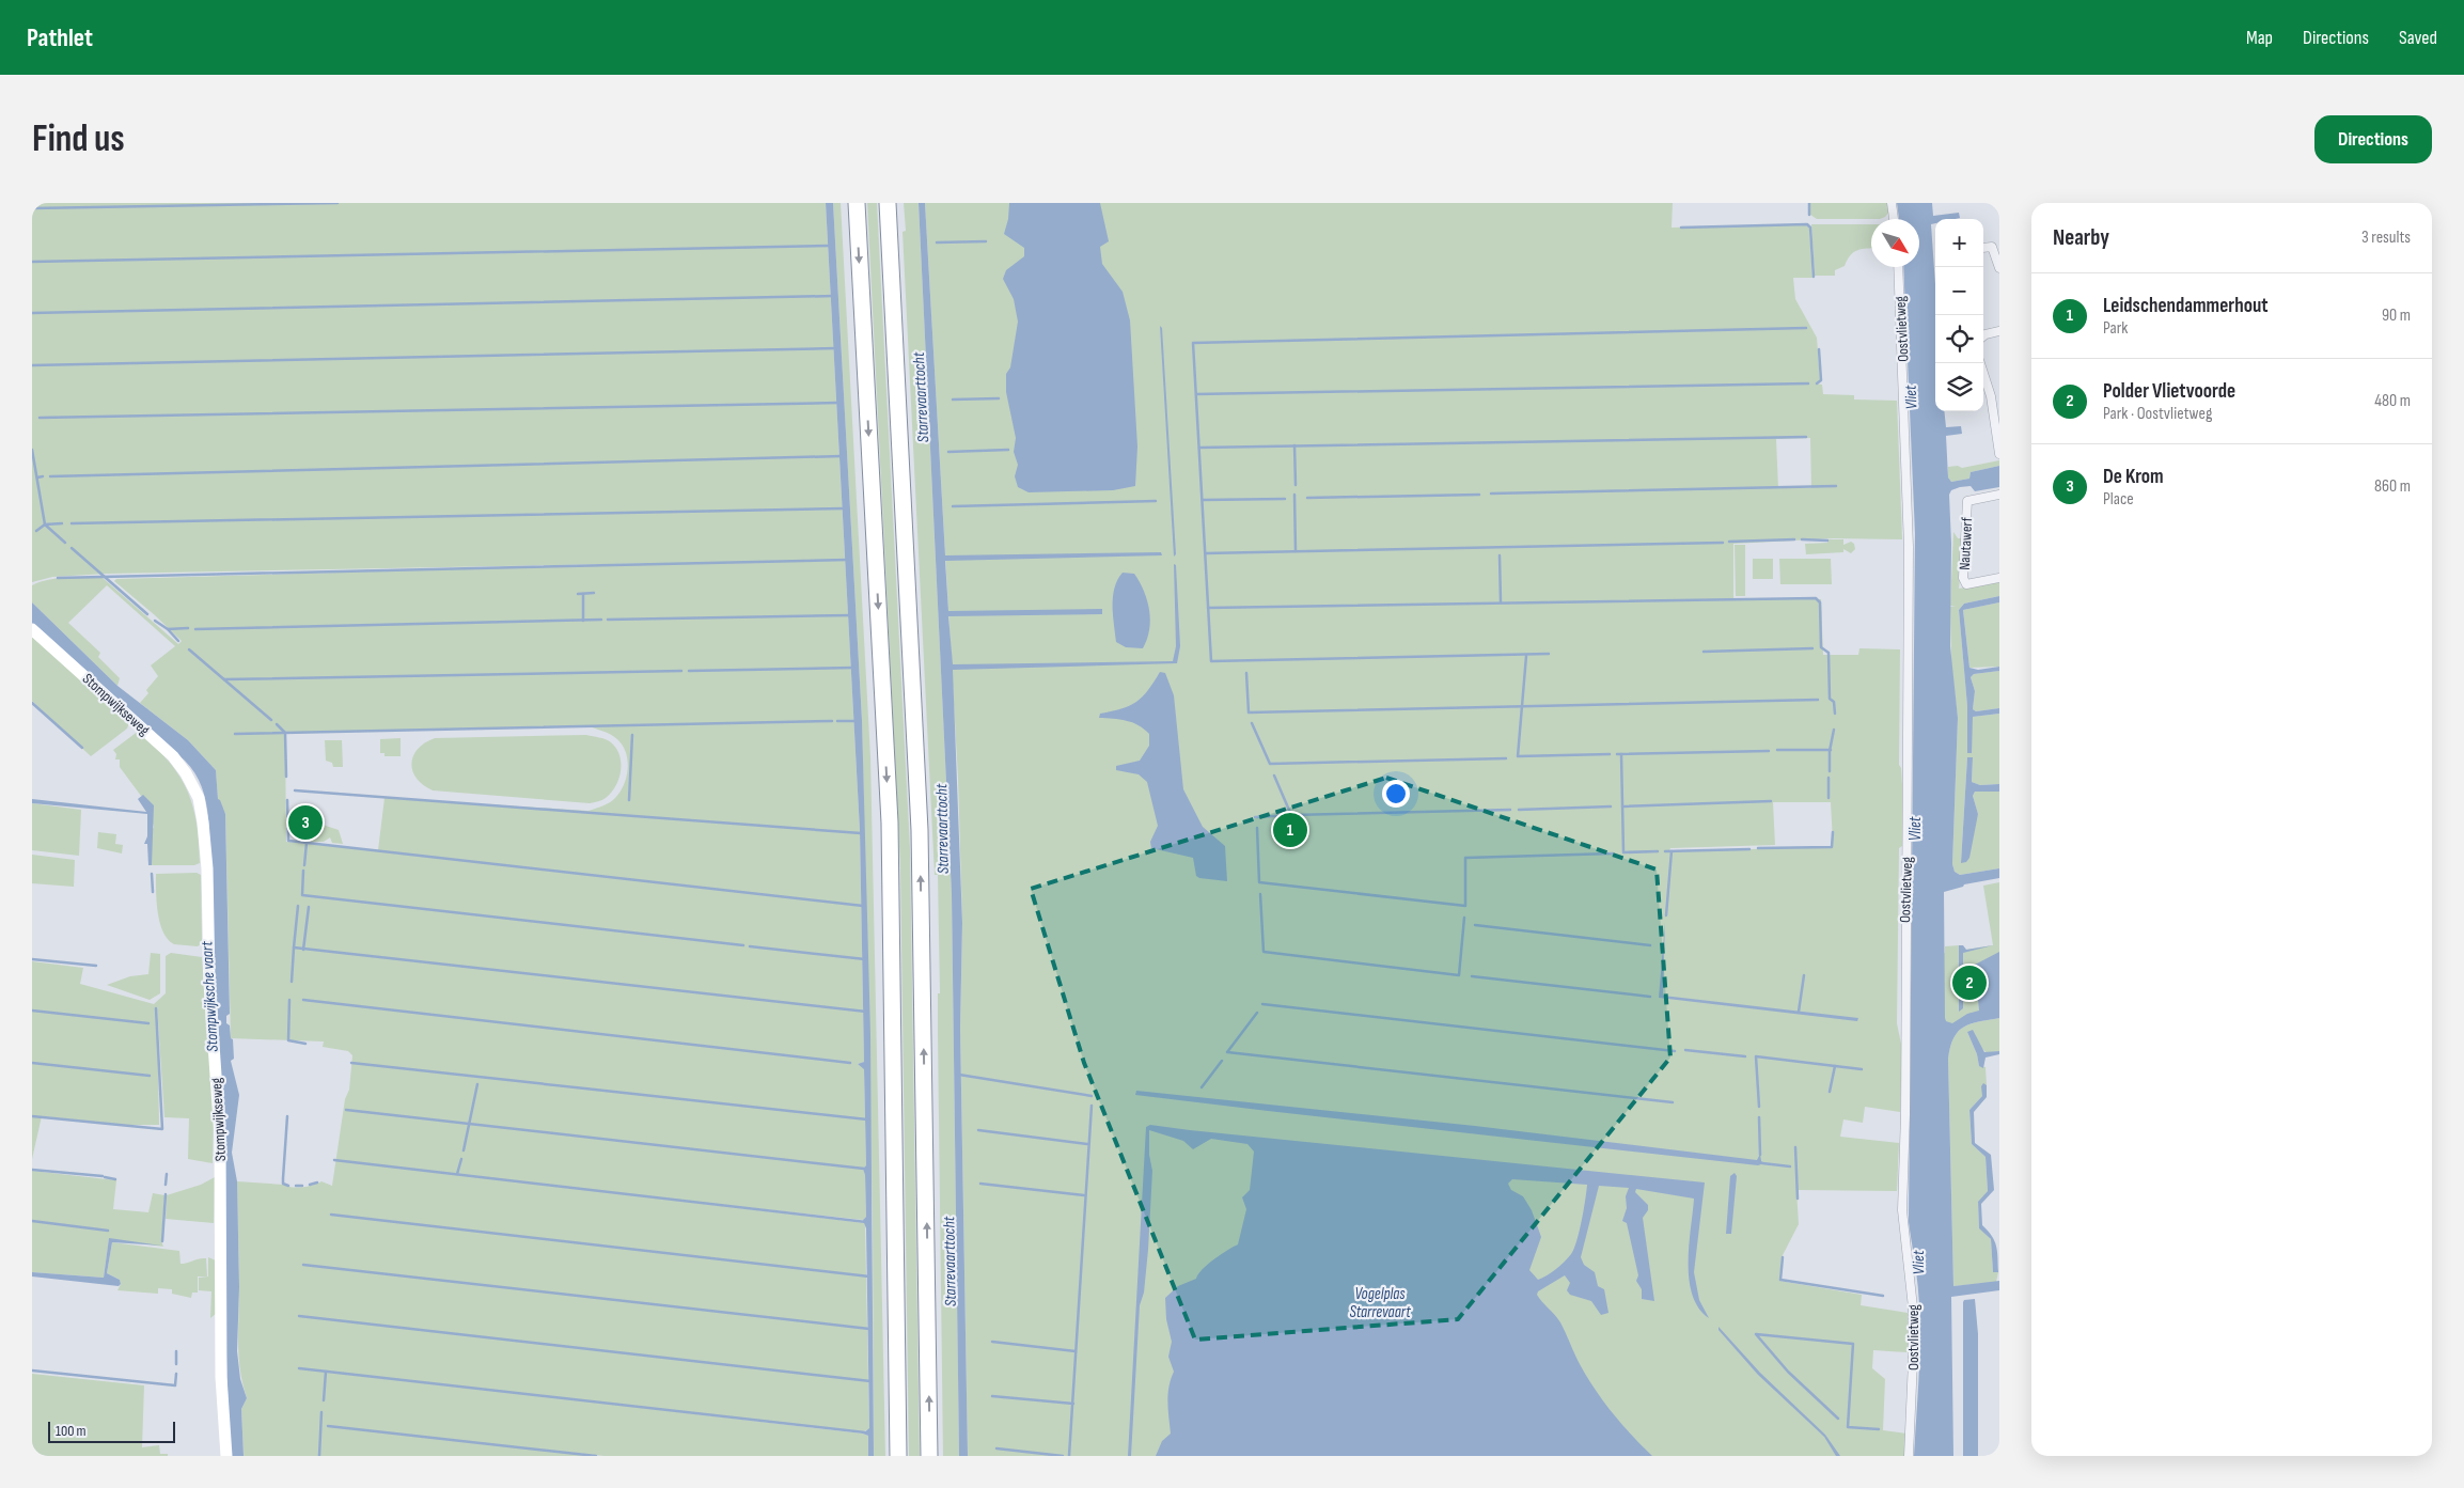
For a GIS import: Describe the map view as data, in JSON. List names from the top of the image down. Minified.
{"streets":{"street":["Oostvlietweg","Nautawerf","Stompwijkseweg"]},"water":["Starrevaarttocht","Vliet","Stompwijksche vaart","Vogelplas Starrevaart"],"scale_bar":"100 m","north":"bottom right","page":{"header":"Pathlet","nav":["Map","Directions","Saved"],"buttons":"Directions","title":"Find us","heading":["Nearby","3 results"],"map_buttons":["+","−"],"list":[{"mark":"1","name":"Leidschendammerhout","note":"Park","value":"90 m"},{"mark":"2","name":"Polder Vlietvoorde","note":"Park · Oostvlietweg","value":"480 m"},{"mark":"3","name":"De Krom","note":"Place","value":"860 m"}],"pins":["3","1","2"],"scale":"100 m"}}
